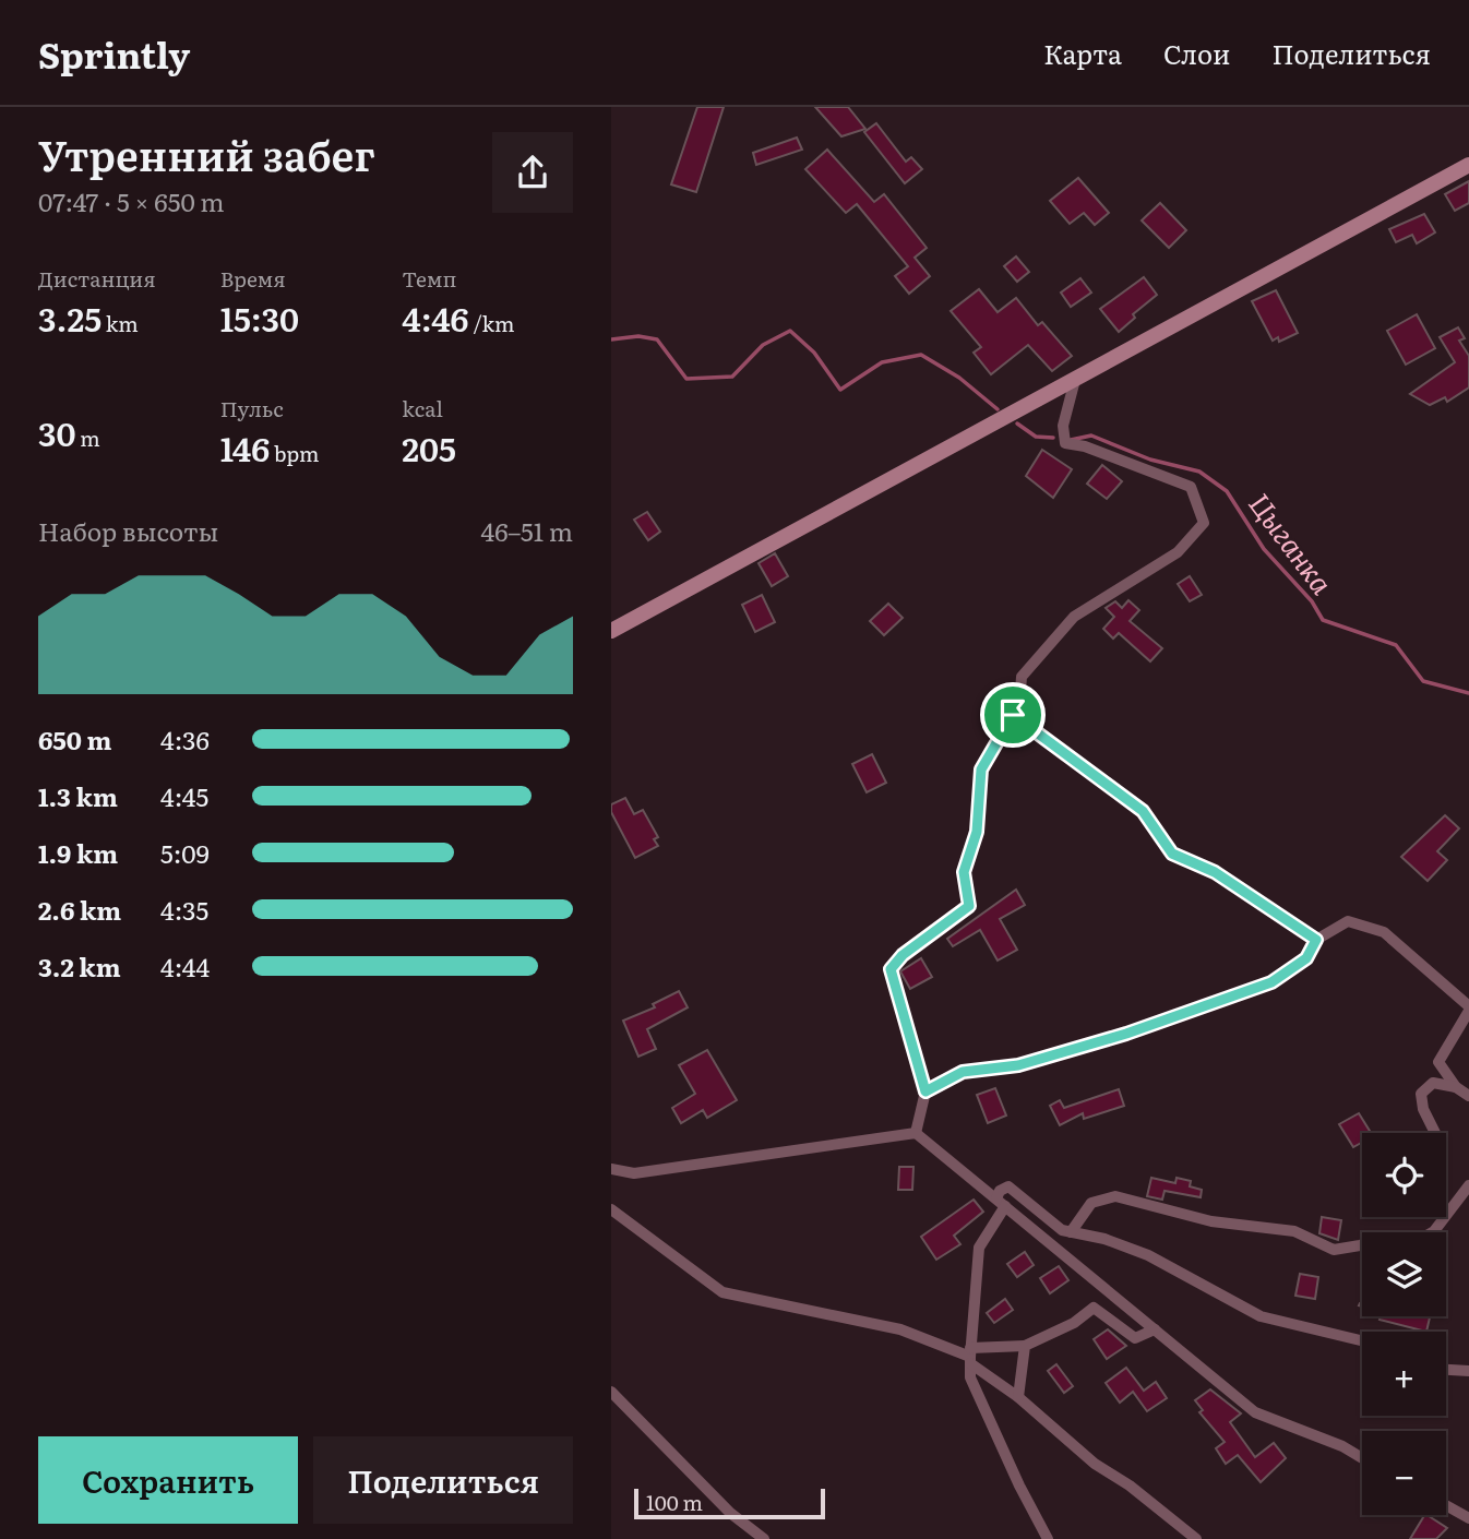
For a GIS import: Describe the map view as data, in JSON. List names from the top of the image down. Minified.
{"water":["Цыганка"],"scale_bar":"100 m","page":{"header":"Sprintly","nav":["Карта","Слои","Поделиться"],"heading":["Утренний забег","07:47 · 5 × 650 m"],"stats":[["Дистанция","3.25 km"],["Время","15:30"],["Темп","4:46 /km"],["30 m"],["Пульс","146 bpm"],["kcal","205"]],"chart":["Набор высоты","46–51 m"],"list":[{"name":"650 m","note":"4:36"},{"name":"1.3 km","note":"4:45"},{"name":"1.9 km","note":"5:09"},{"name":"2.6 km","note":"4:35"},{"name":"3.2 km","note":"4:44"}],"map_buttons":["+","−"],"buttons":["Сохранить","Поделиться"],"scale":"100 m"}}
